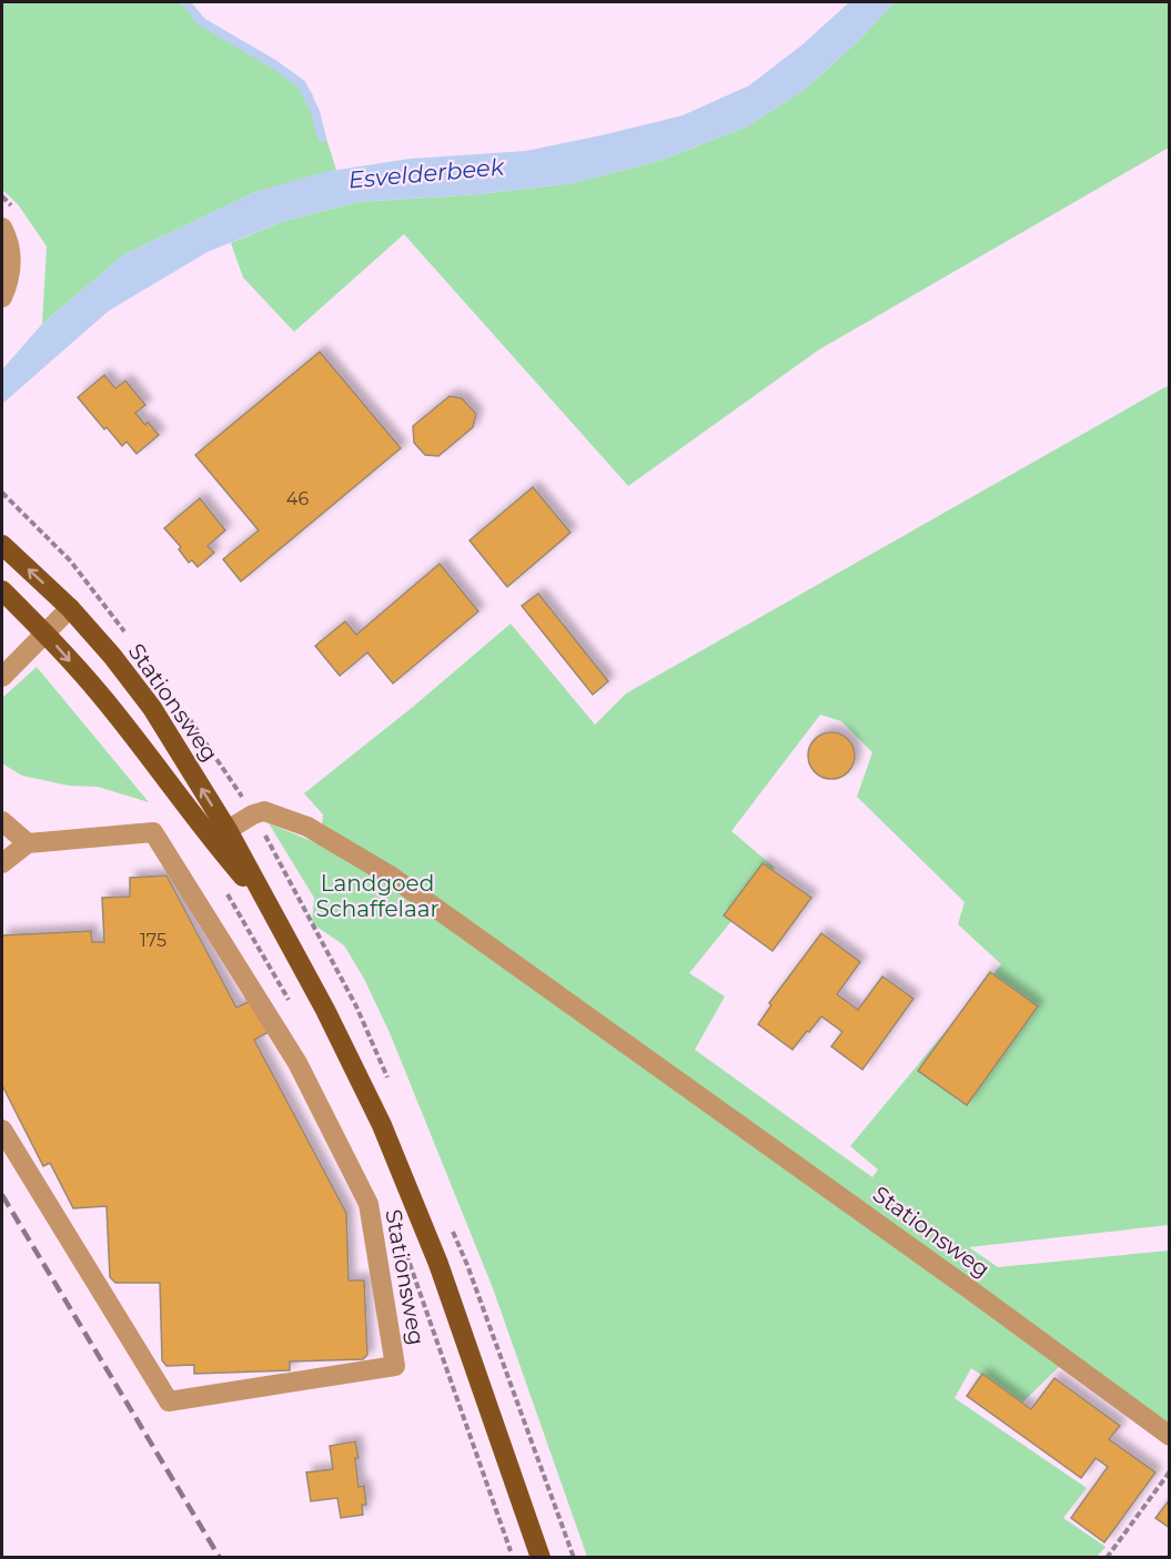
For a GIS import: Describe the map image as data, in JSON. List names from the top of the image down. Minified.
{"streets":{"main road":["Stationsweg"]},"water":["Esvelderbeek"],"parks":["Landgoed Schaffelaar"],"house_numbers":["46","175"]}
